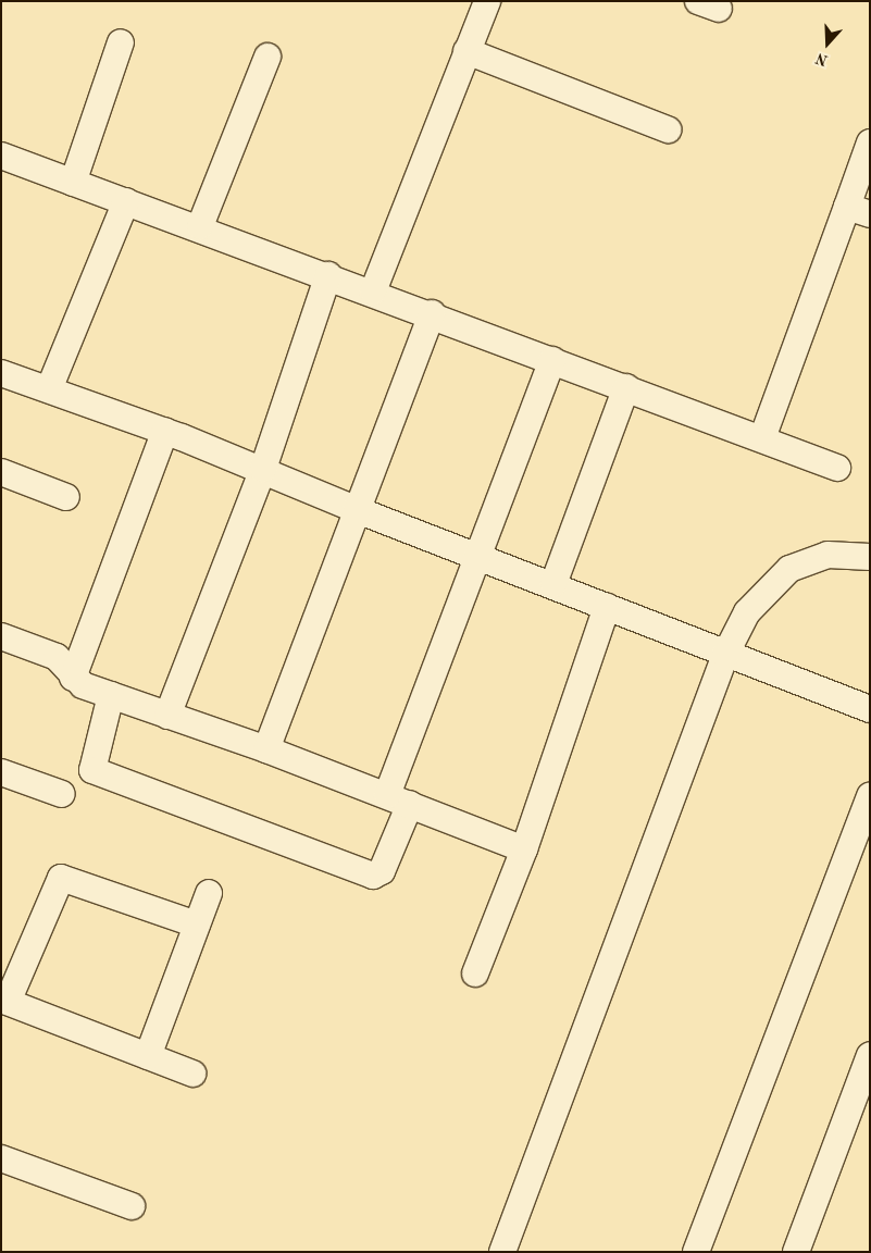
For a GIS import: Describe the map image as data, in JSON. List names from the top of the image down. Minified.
{"north":"bottom"}
